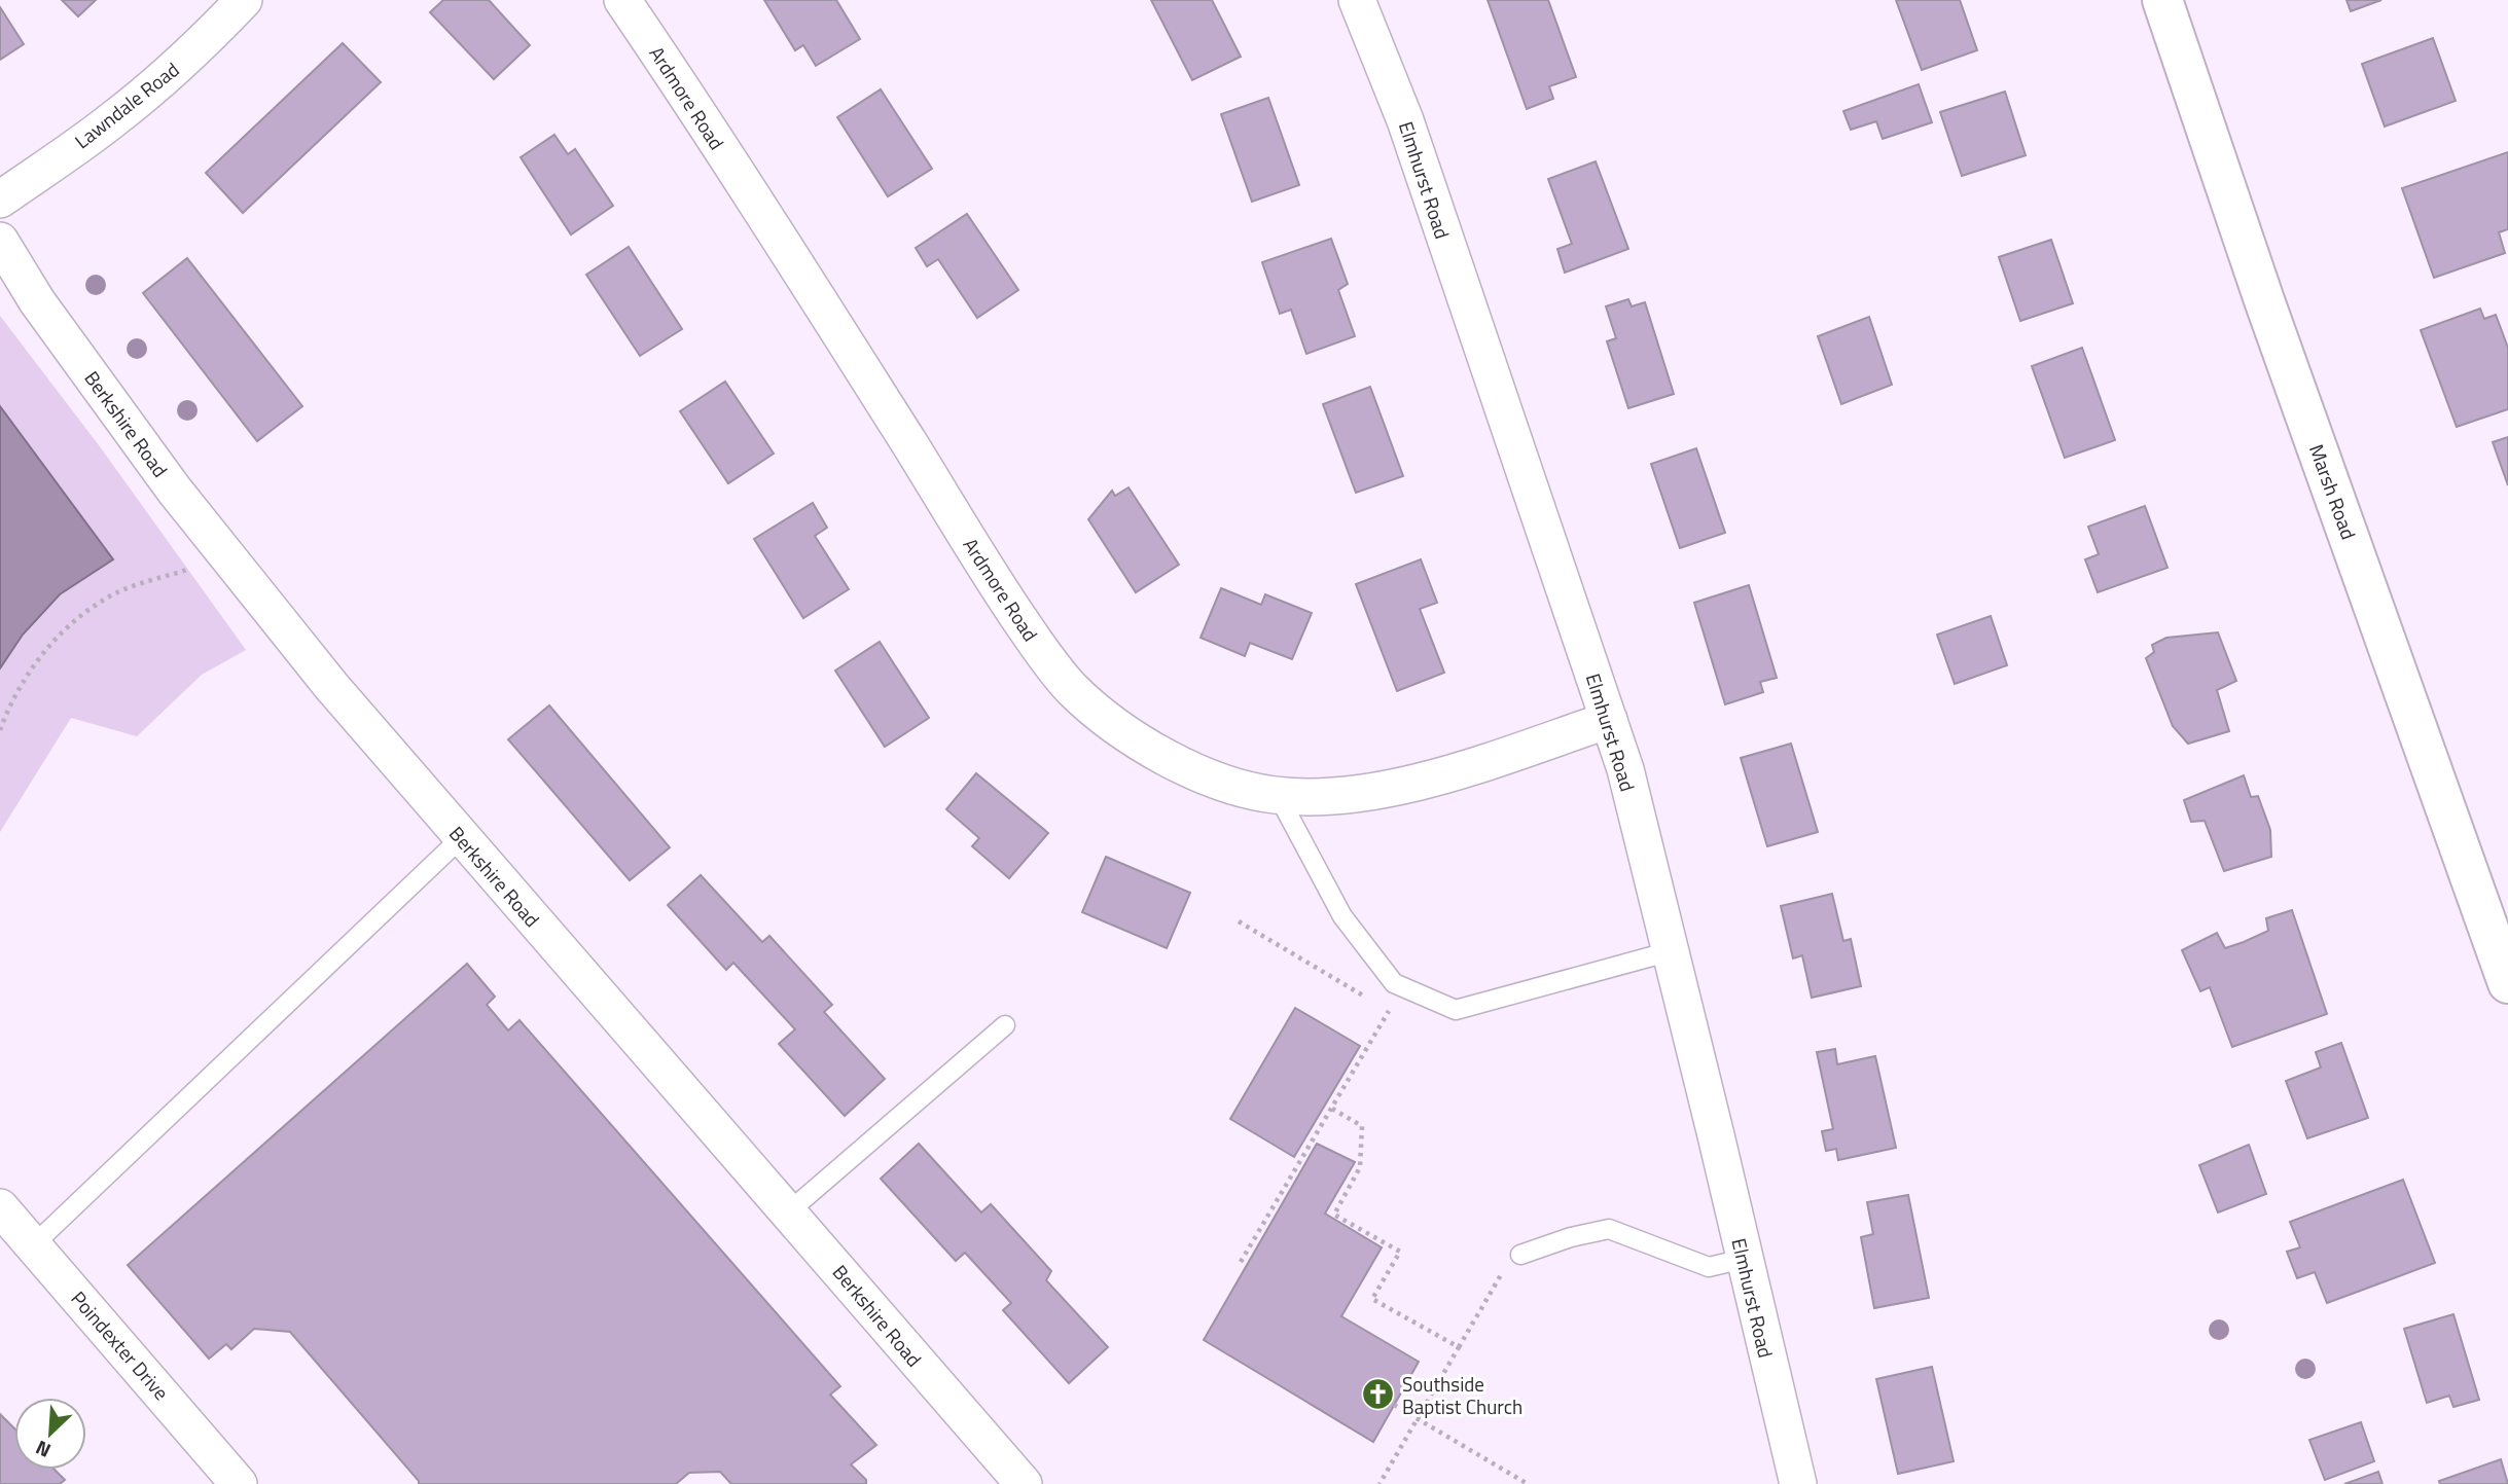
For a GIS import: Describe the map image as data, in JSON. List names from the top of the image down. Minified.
{"streets":{"street":["Ardmore Road","Lawndale Road","Elmhurst Road","Berkshire Road","Marsh Road","Poindexter Drive"]},"crossings":[["Ardmore Road","Elmhurst Road"]],"places":{"church":["Southside Baptist Church"]},"north":"bottom left"}
